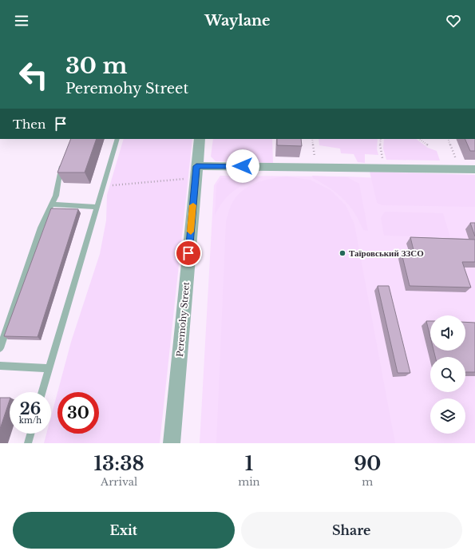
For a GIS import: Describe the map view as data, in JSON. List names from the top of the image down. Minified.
{"streets":{"street":["Peremohy Street"]},"places":["Таїровський ЗЗСО"],"page":{"header":"Waylane","turn":["30 m","Peremohy Street"],"then":"Then","speed":"26 km/h","limit":"30","eta":["13:38","Arrival","1","min","90","m"],"buttons":["Exit","Share"]}}
